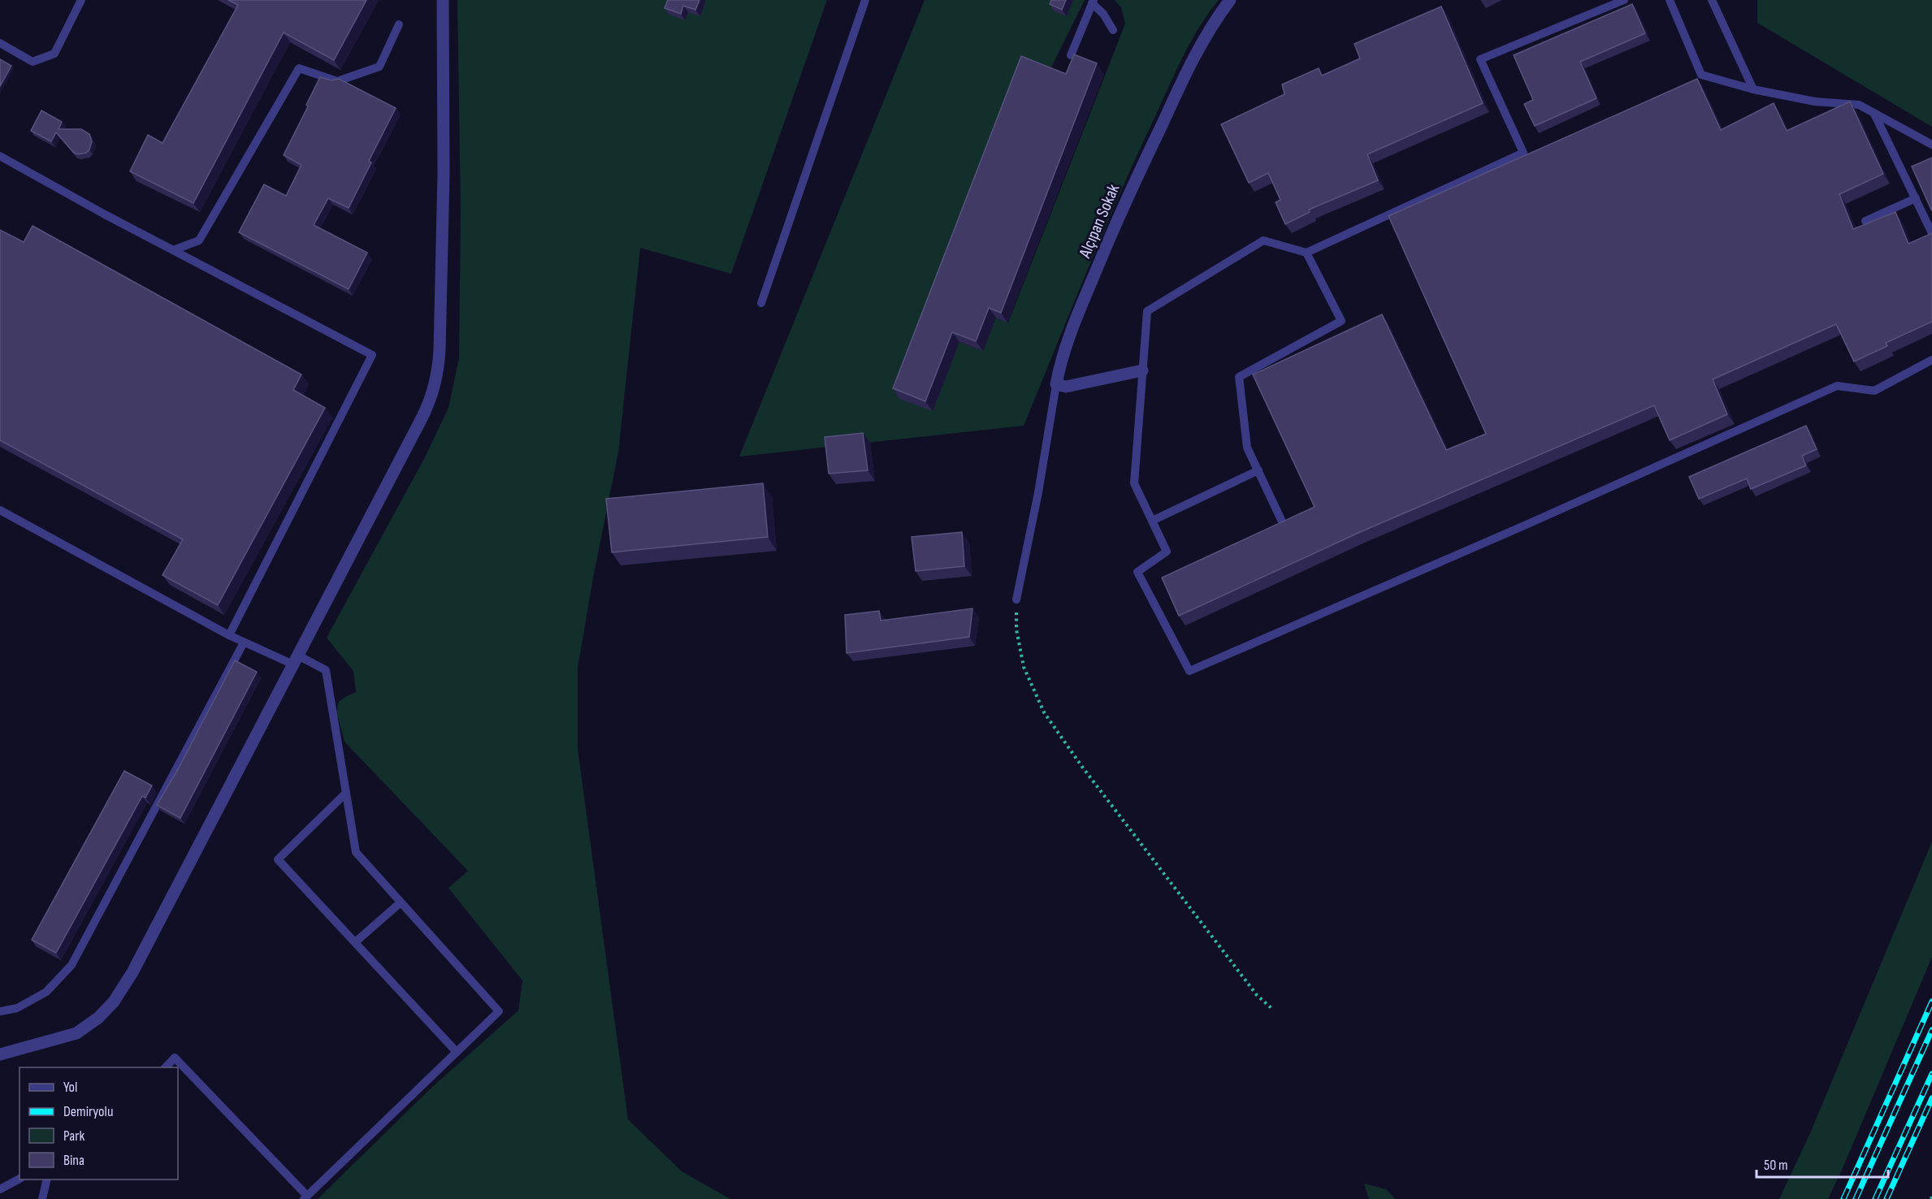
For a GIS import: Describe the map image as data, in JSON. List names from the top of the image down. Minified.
{"streets":{"street":["Alçıpan Sokak"]},"legend":["Yol","Demiryolu","Park","Bina"],"scale_bar":"50 m"}
